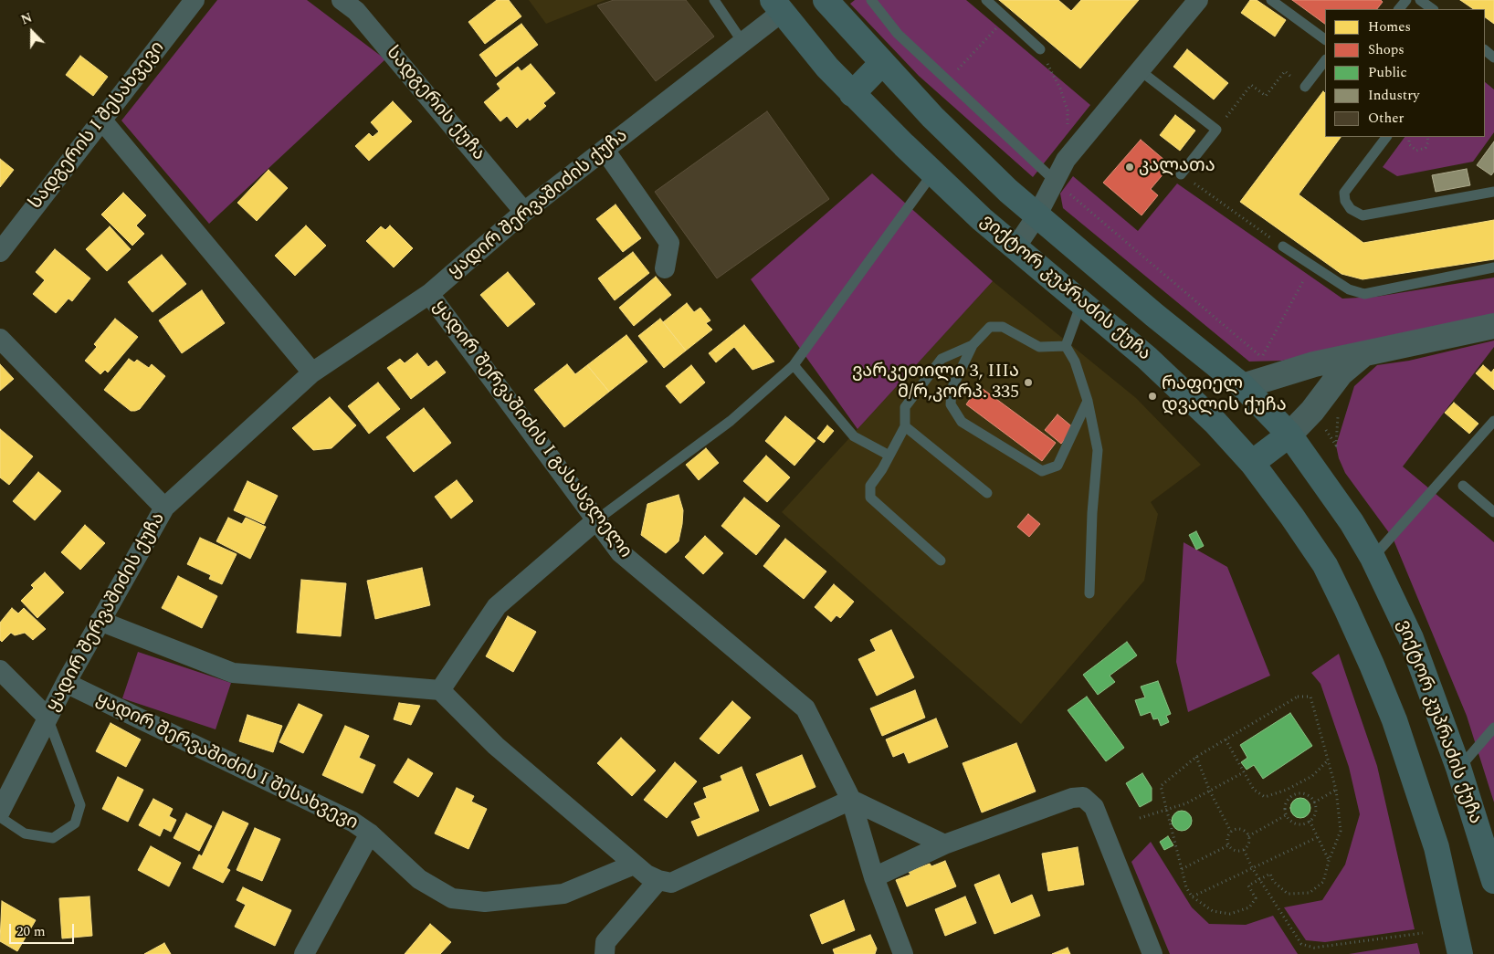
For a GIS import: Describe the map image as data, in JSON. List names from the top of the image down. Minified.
{"streets":{"main road":["ვიქტორ კუპრაძის ქუჩა"],"street":["სადგერის ქუჩა","სადგერის I შესახვევი","ყადირ შერვაშიძის ქუჩა","ყადირ შერვაშიძის I გასასვლელი","ყადირ შერვაშიძის I შესახვევი"]},"crossings":[["სადგერის ქუჩა","ყადირ შერვაშიძის ქუჩა"],["ყადირ შერვაშიძის ქუჩა","ვიქტორ კუპრაძის ქუჩა"],["ყადირ შერვაშიძის ქუჩა","ყადირ შერვაშიძის I გასასვლელი"],["ყადირ შერვაშიძის ქუჩა","ყადირ შერვაშიძის I შესახვევი"]],"places":["კალათა","ვარკეთილი 3, IIIა მ/რ,კორპ. 335","რაფიელ დვალის ქუჩა"],"legend":["Homes","Shops","Public","Industry","Other"],"scale_bar":"20 m","north":"top"}
